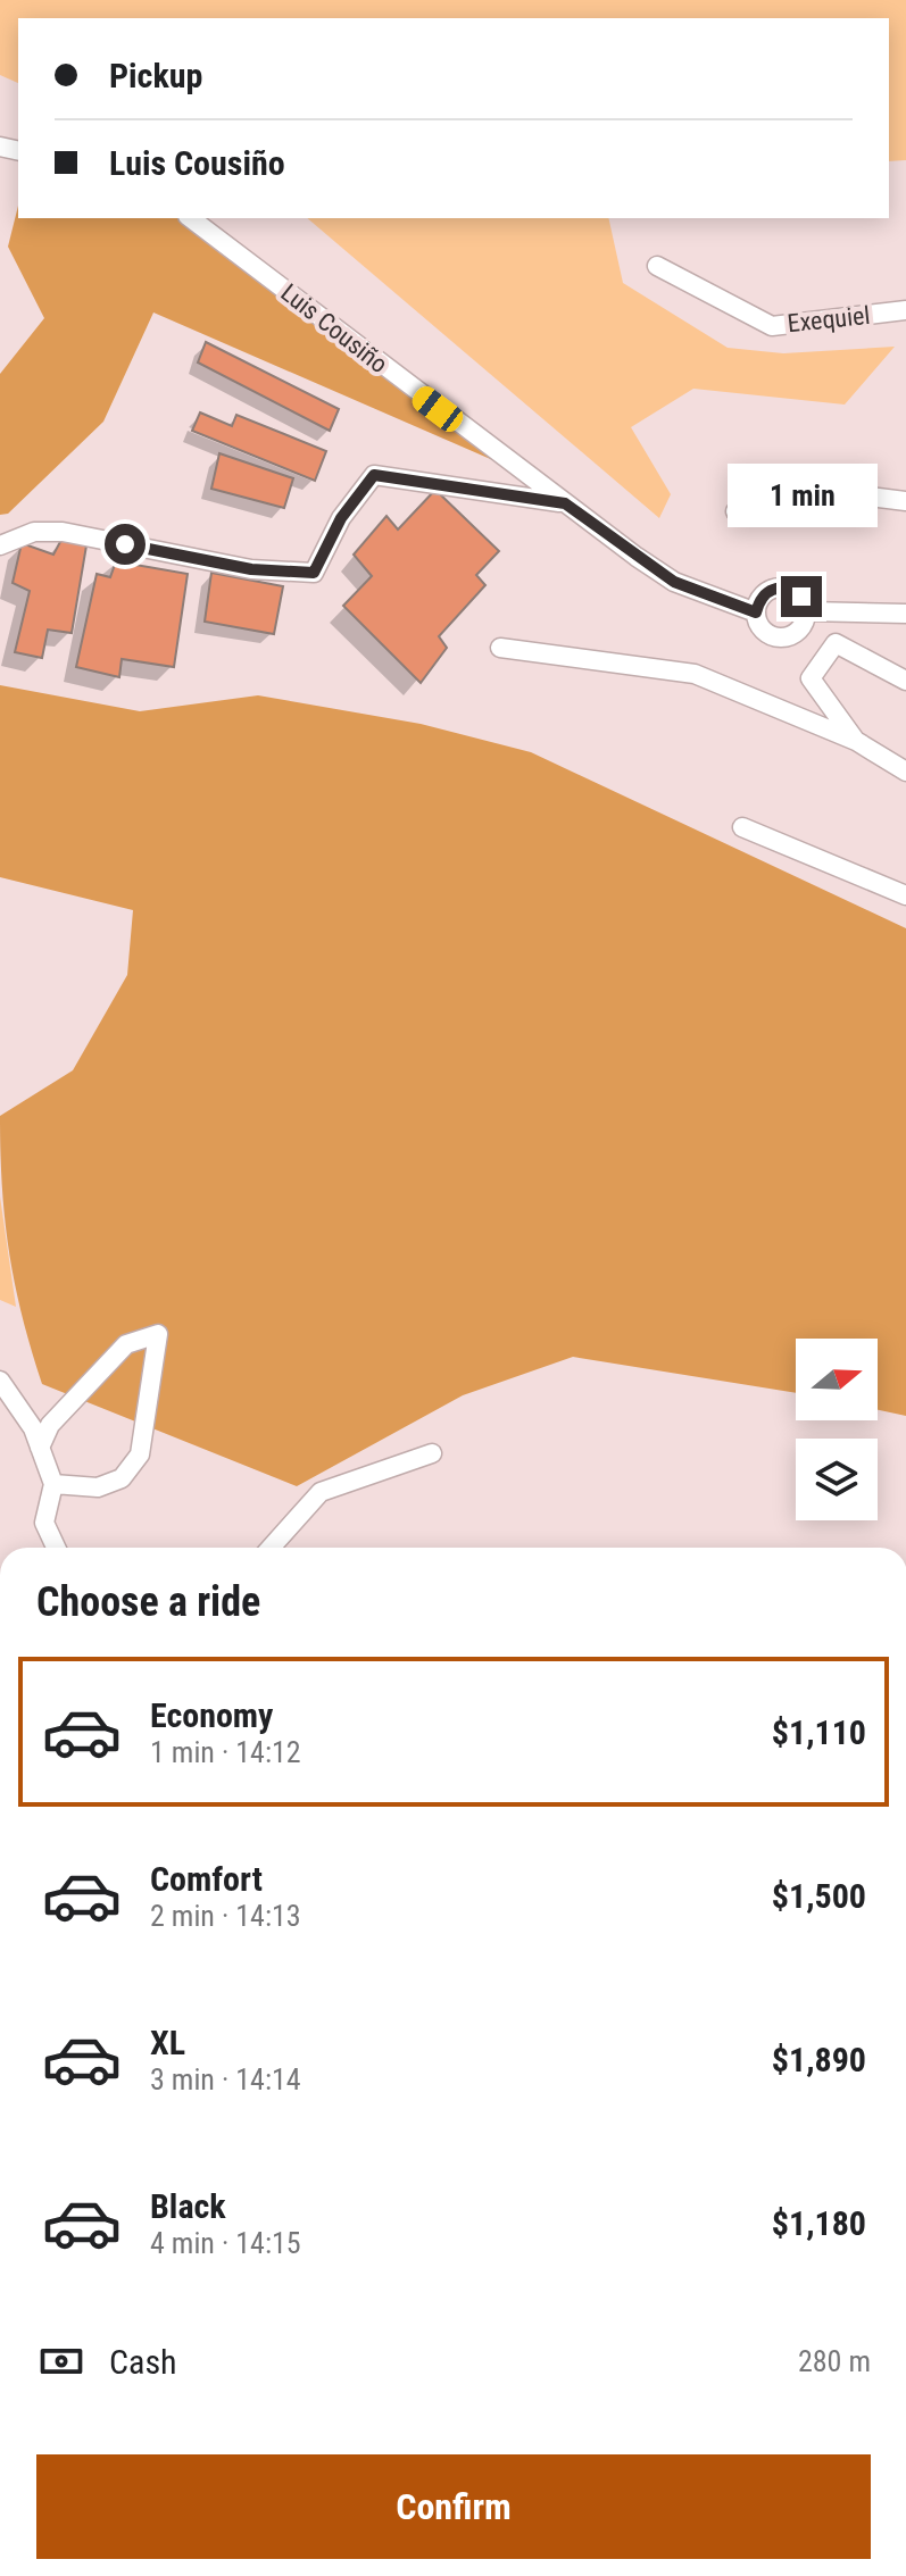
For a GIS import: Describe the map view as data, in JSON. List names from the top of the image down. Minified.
{"streets":{"street":["Exequiel","Luis Cousiño"]},"north":"right","page":{"banner":["Pickup","Luis Cousiño"],"bubble":"1 min","heading":"Choose a ride","list":[{"name":"Economy","note":"1 min · 14:12","value":"$1,110"},{"name":"Comfort","note":"2 min · 14:13","value":"$1,500"},{"name":"XL","note":"3 min · 14:14","value":"$1,890"},{"name":"Black","note":"4 min · 14:15","value":"$1,180"}],"pay":["Cash","280 m"],"buttons":"Confirm"}}
